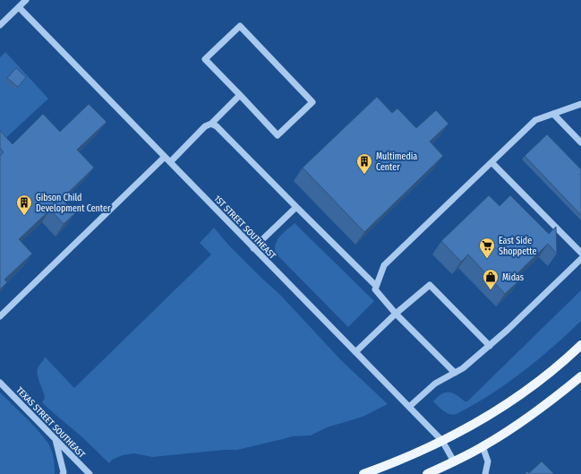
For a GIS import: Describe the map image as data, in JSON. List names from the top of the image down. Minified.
{"streets":{"street":["1ST STREET SOUTHEAST","TEXAS STREET SOUTHEAST"]},"places":{"building":["Multimedia Center","Gibson Child Development Center"],"supermarket":["East Side Shoppette"],"shop":["Midas"]}}
